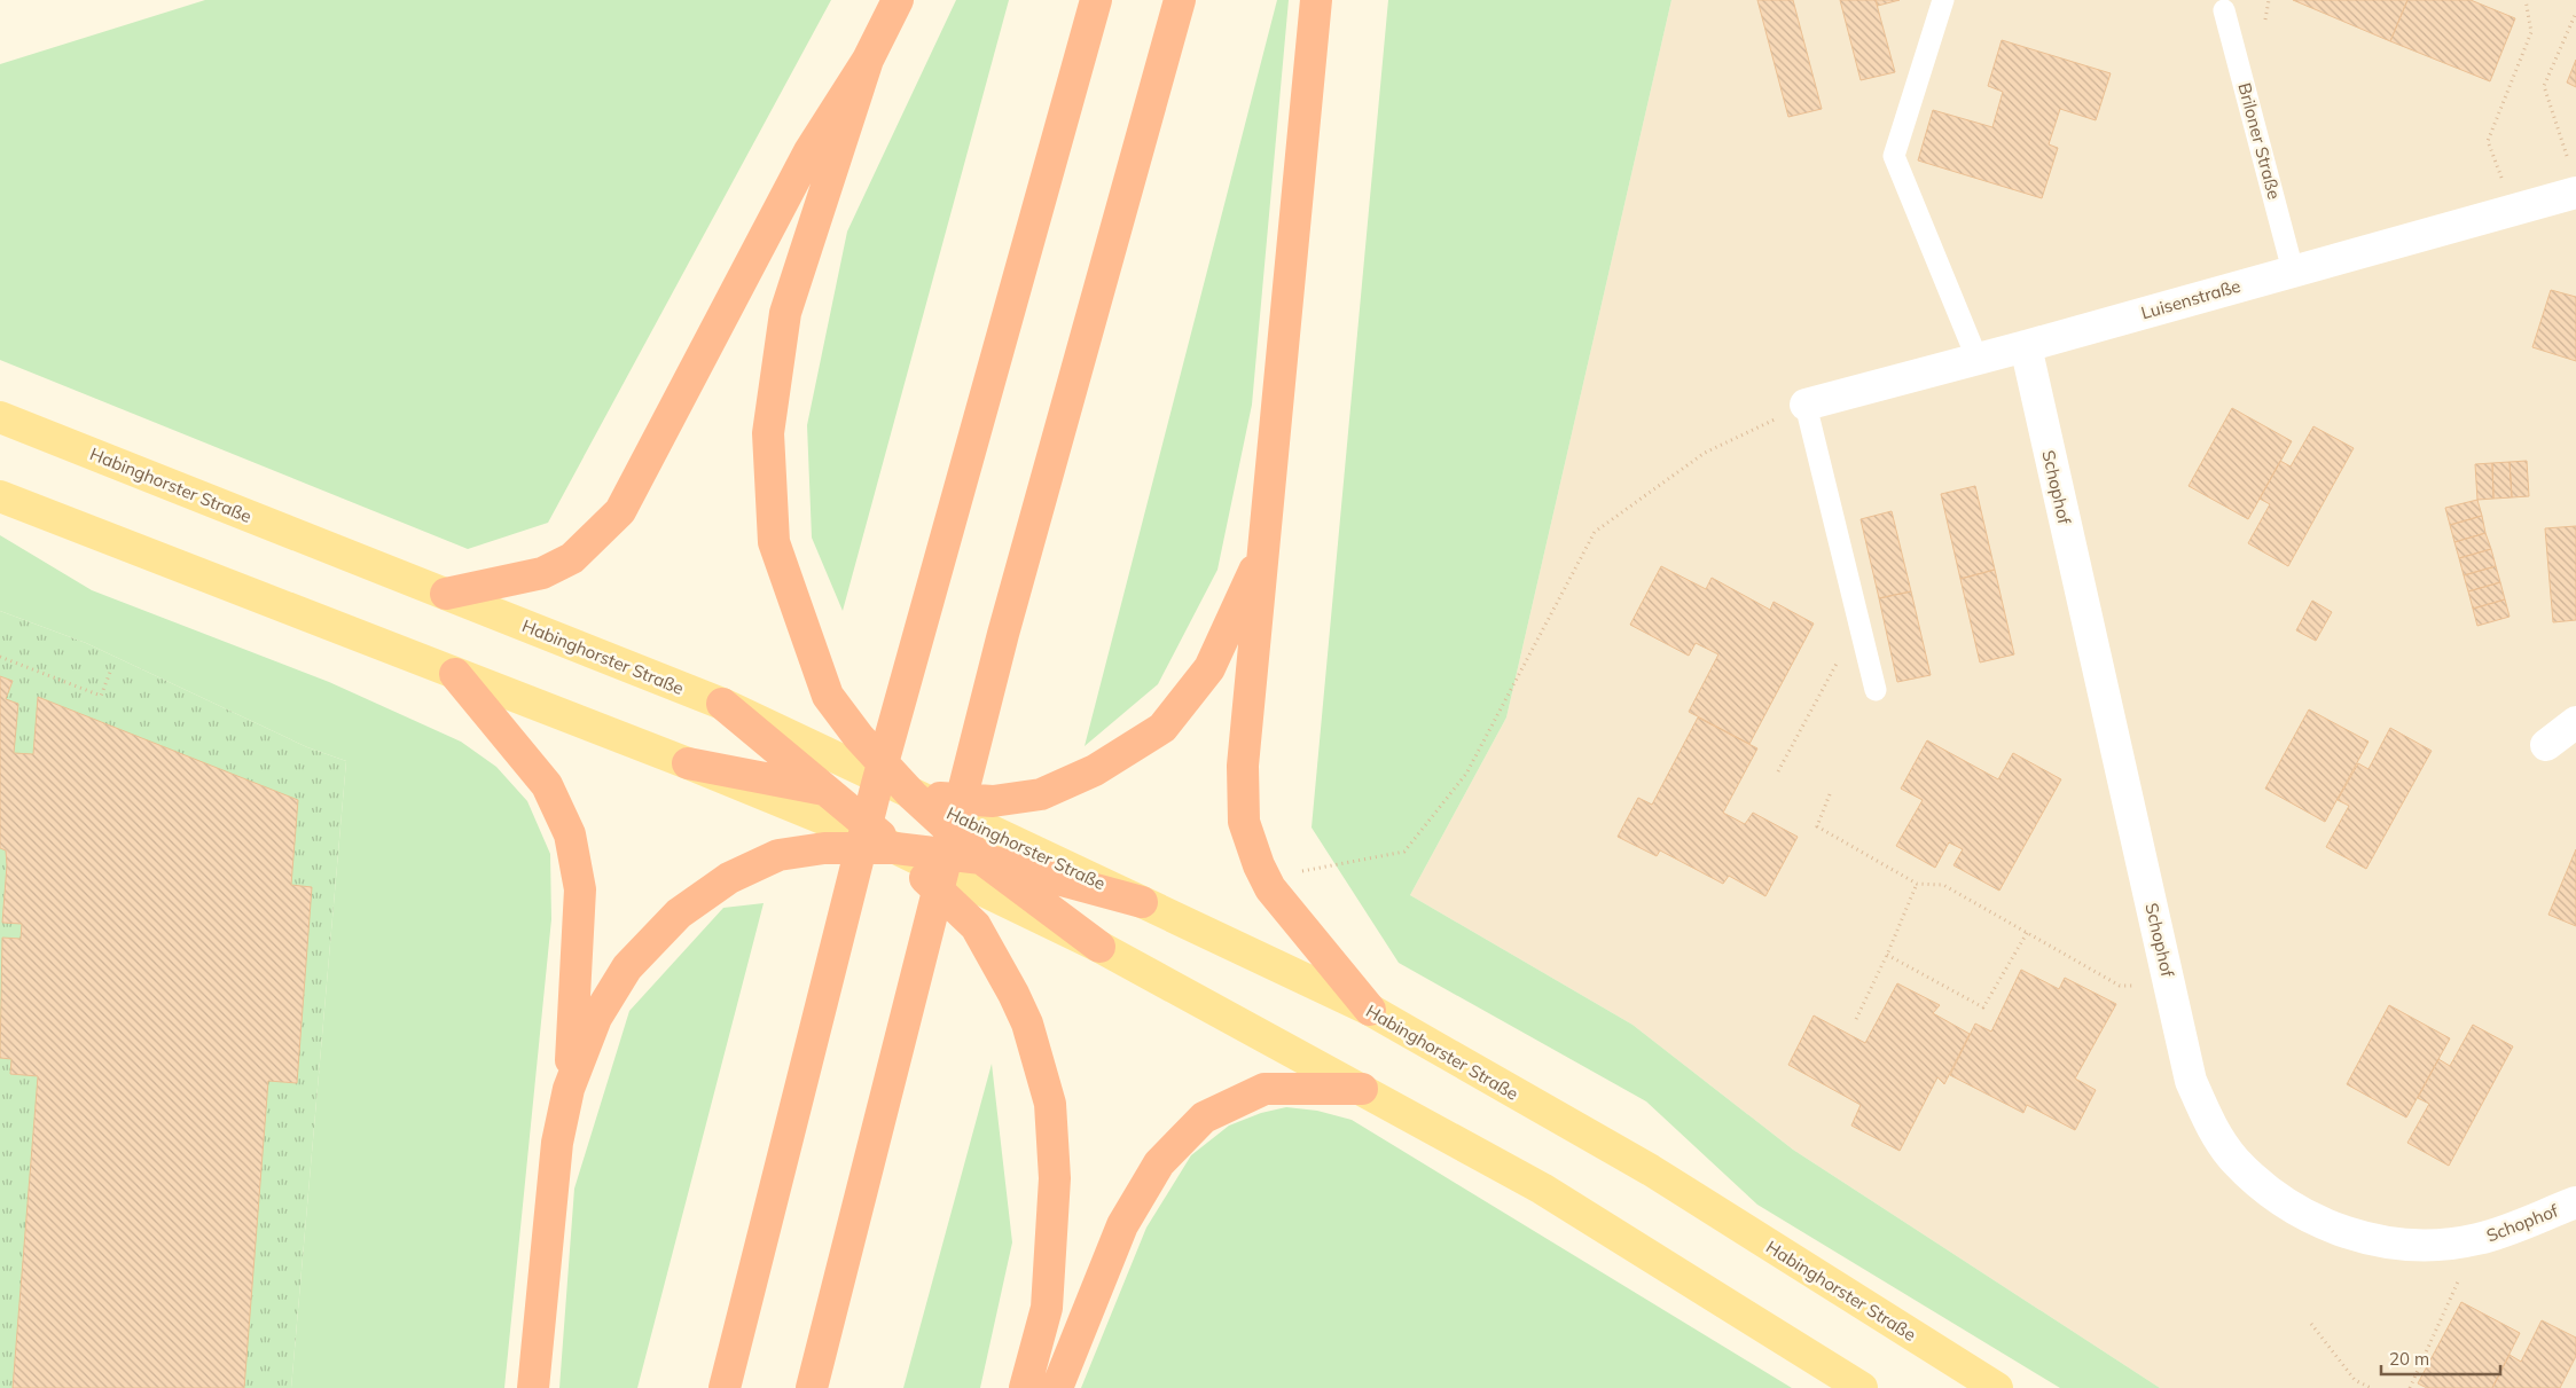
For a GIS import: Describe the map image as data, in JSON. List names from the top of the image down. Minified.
{"streets":{"main road":["Habinghorster Straße"],"street":["Luisenstraße","Schophof"],"lane":["Briloner Straße"]},"crossings":[["Briloner Straße","Luisenstraße"],["Luisenstraße","Schophof"]],"scale_bar":"20 m"}
